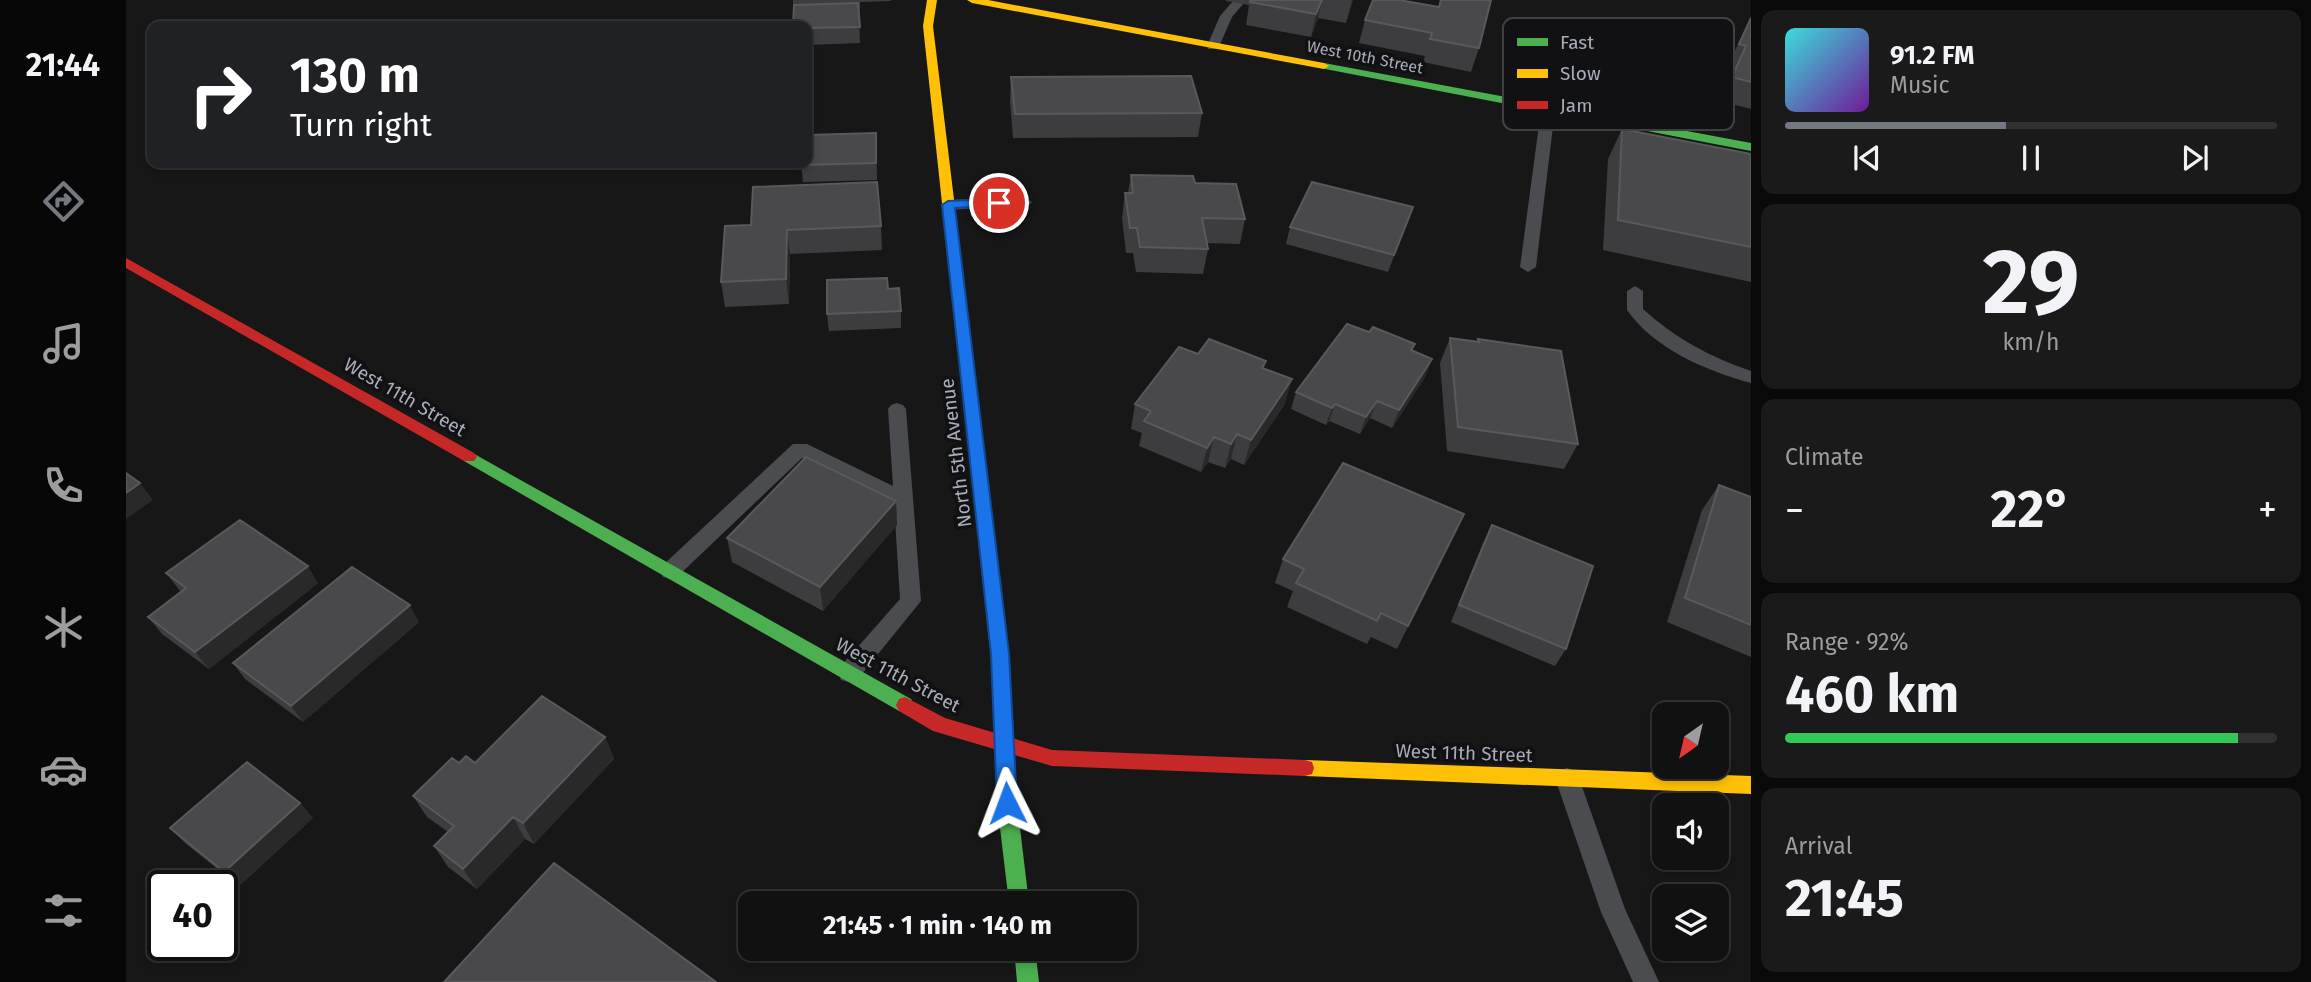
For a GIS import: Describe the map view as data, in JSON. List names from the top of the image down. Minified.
{"streets":{"street":["West 10th Street","West 11th Street","North 5th Avenue"]},"crossings":[["West 11th Street","North 5th Avenue"]],"legend":["Fast","Slow","Jam"],"north":"bottom left","page":{"tabs":"21:44","turn":["130 m","Turn right"],"song":["91.2 FM","Music"],"tile":[["29","km/h"],"Climate",["Range · 92%","460 km"],["Arrival","21:45"]],"heat":["−","22°","+"],"limit":"40","trip":"21:45 · 1 min · 140 m"}}
